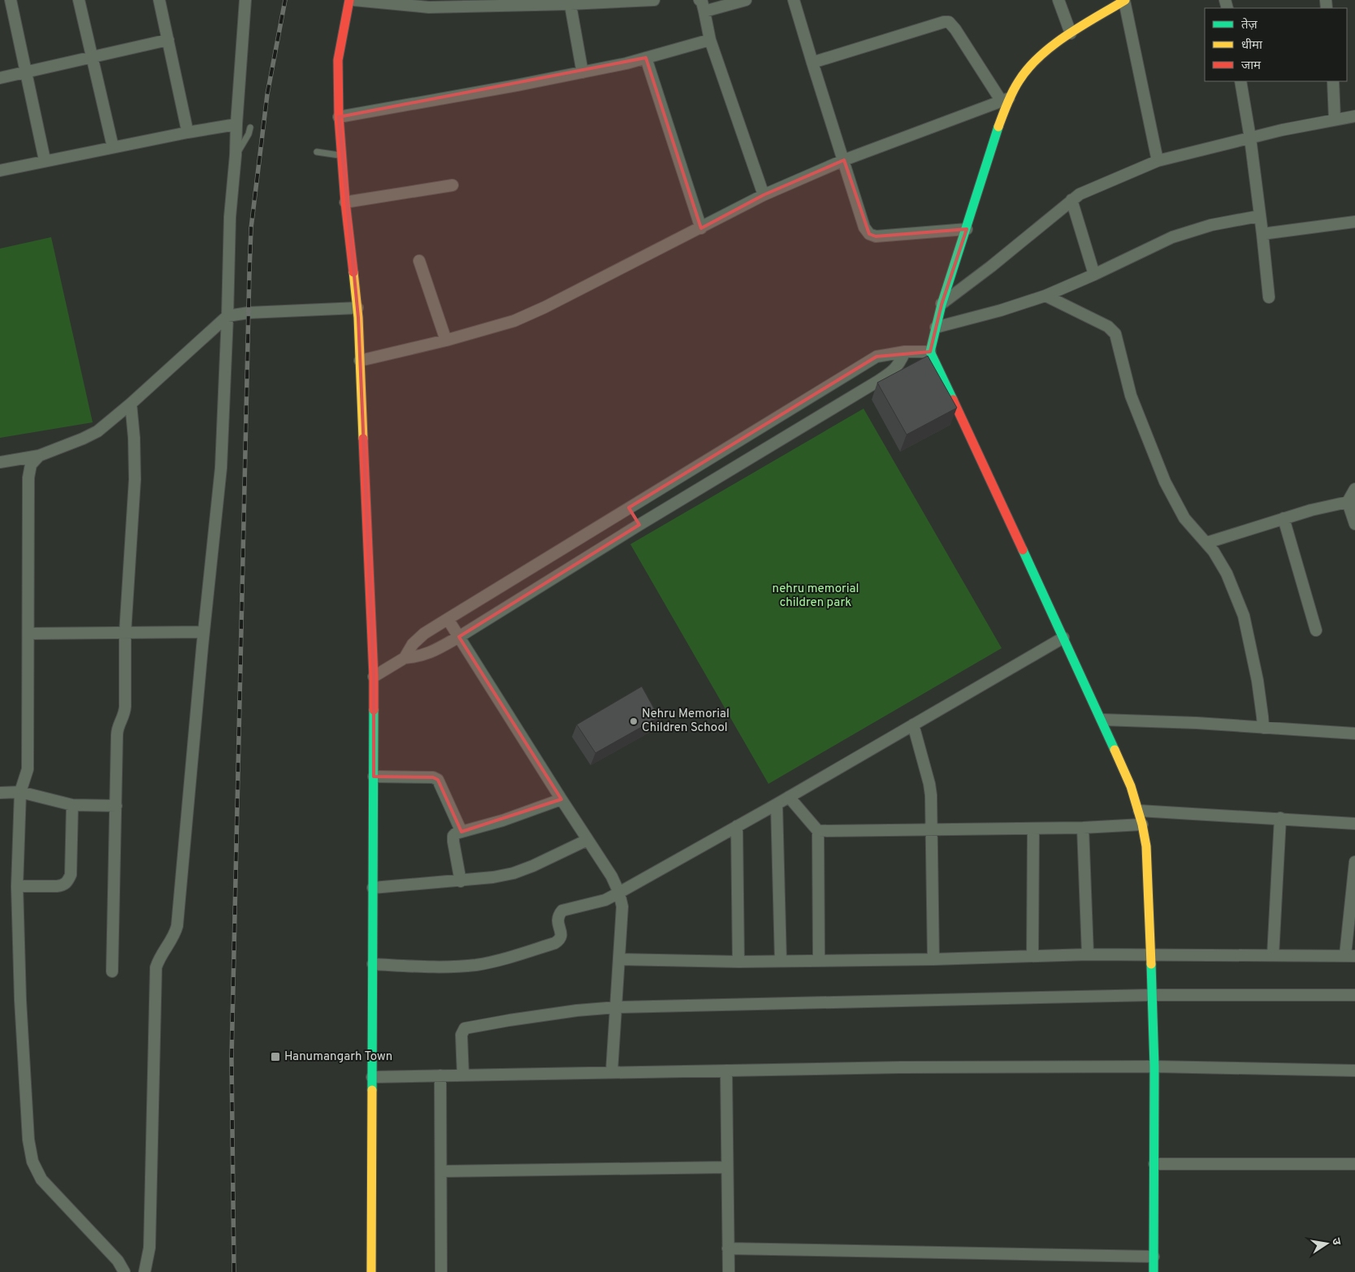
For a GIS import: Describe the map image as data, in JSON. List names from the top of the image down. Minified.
{"parks":["nehru memorial children park"],"places":{"other":["Nehru Memorial Children School"],"transit":["Hanumangarh Town"]},"legend":["तेज़","धीमा","जाम"],"north":"right"}
